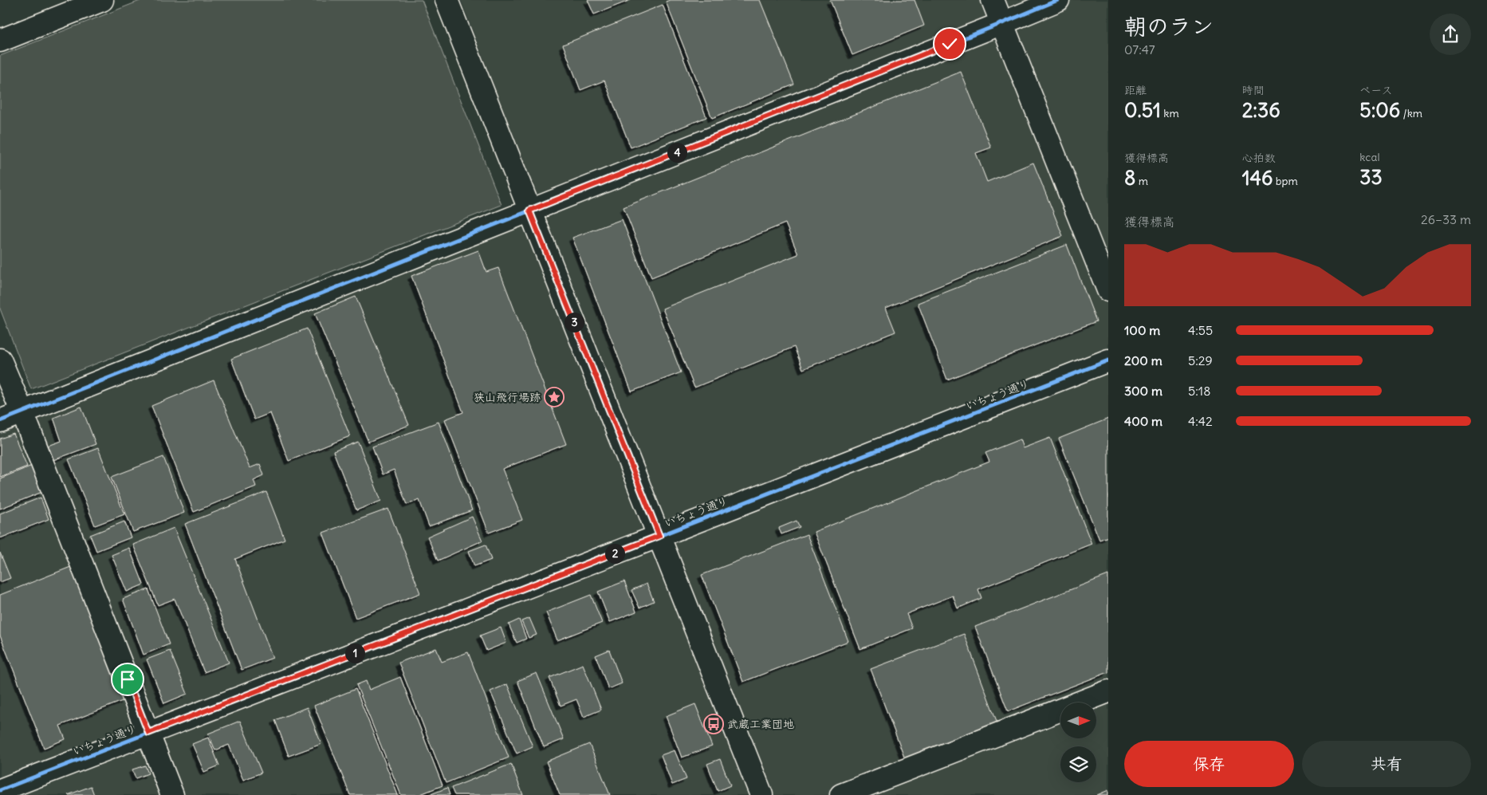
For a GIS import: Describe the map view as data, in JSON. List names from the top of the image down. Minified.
{"streets":{"street":["いちょう通り"]},"places":{"place":["狭山飛行場跡"],"bus stop":["武蔵工業団地"]},"north":"right","page":{"heading":["朝のラン","07:47"],"stats":[["距離","0.51 km"],["時間","2:36"],["ペース","5:06 /km"],["獲得標高","8 m"],["心拍数","146 bpm"],["kcal","33"]],"pins":["4","3","2","1"],"chart":["獲得標高","26–33 m"],"list":[{"name":"100 m","note":"4:55"},{"name":"200 m","note":"5:29"},{"name":"300 m","note":"5:18"},{"name":"400 m","note":"4:42"}],"buttons":["保存","共有"]}}
